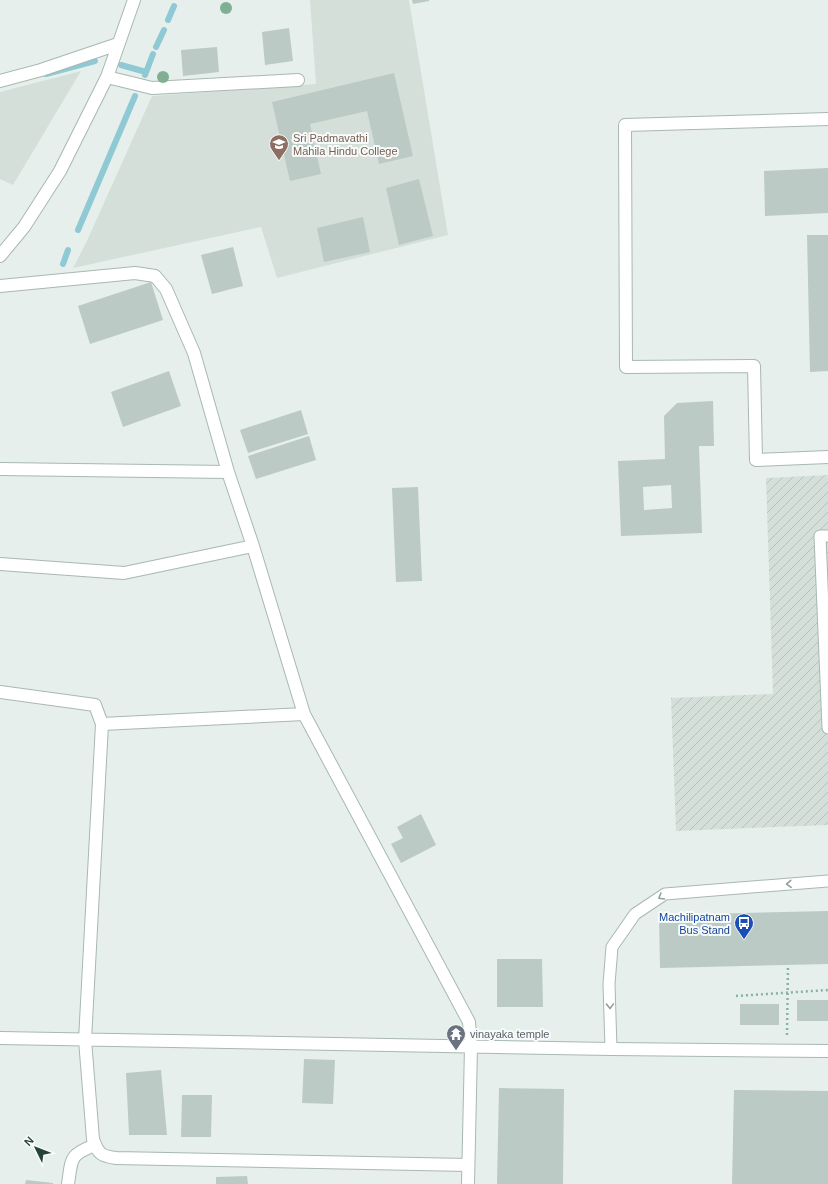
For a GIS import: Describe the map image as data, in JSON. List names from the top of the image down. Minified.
{"places":{"school or university":["Sri Padmavathi Mahila Hindu College"],"bus stop":["Machilipatnam Bus Stand"],"temple":["vinayaka temple"]},"north":"top left"}
